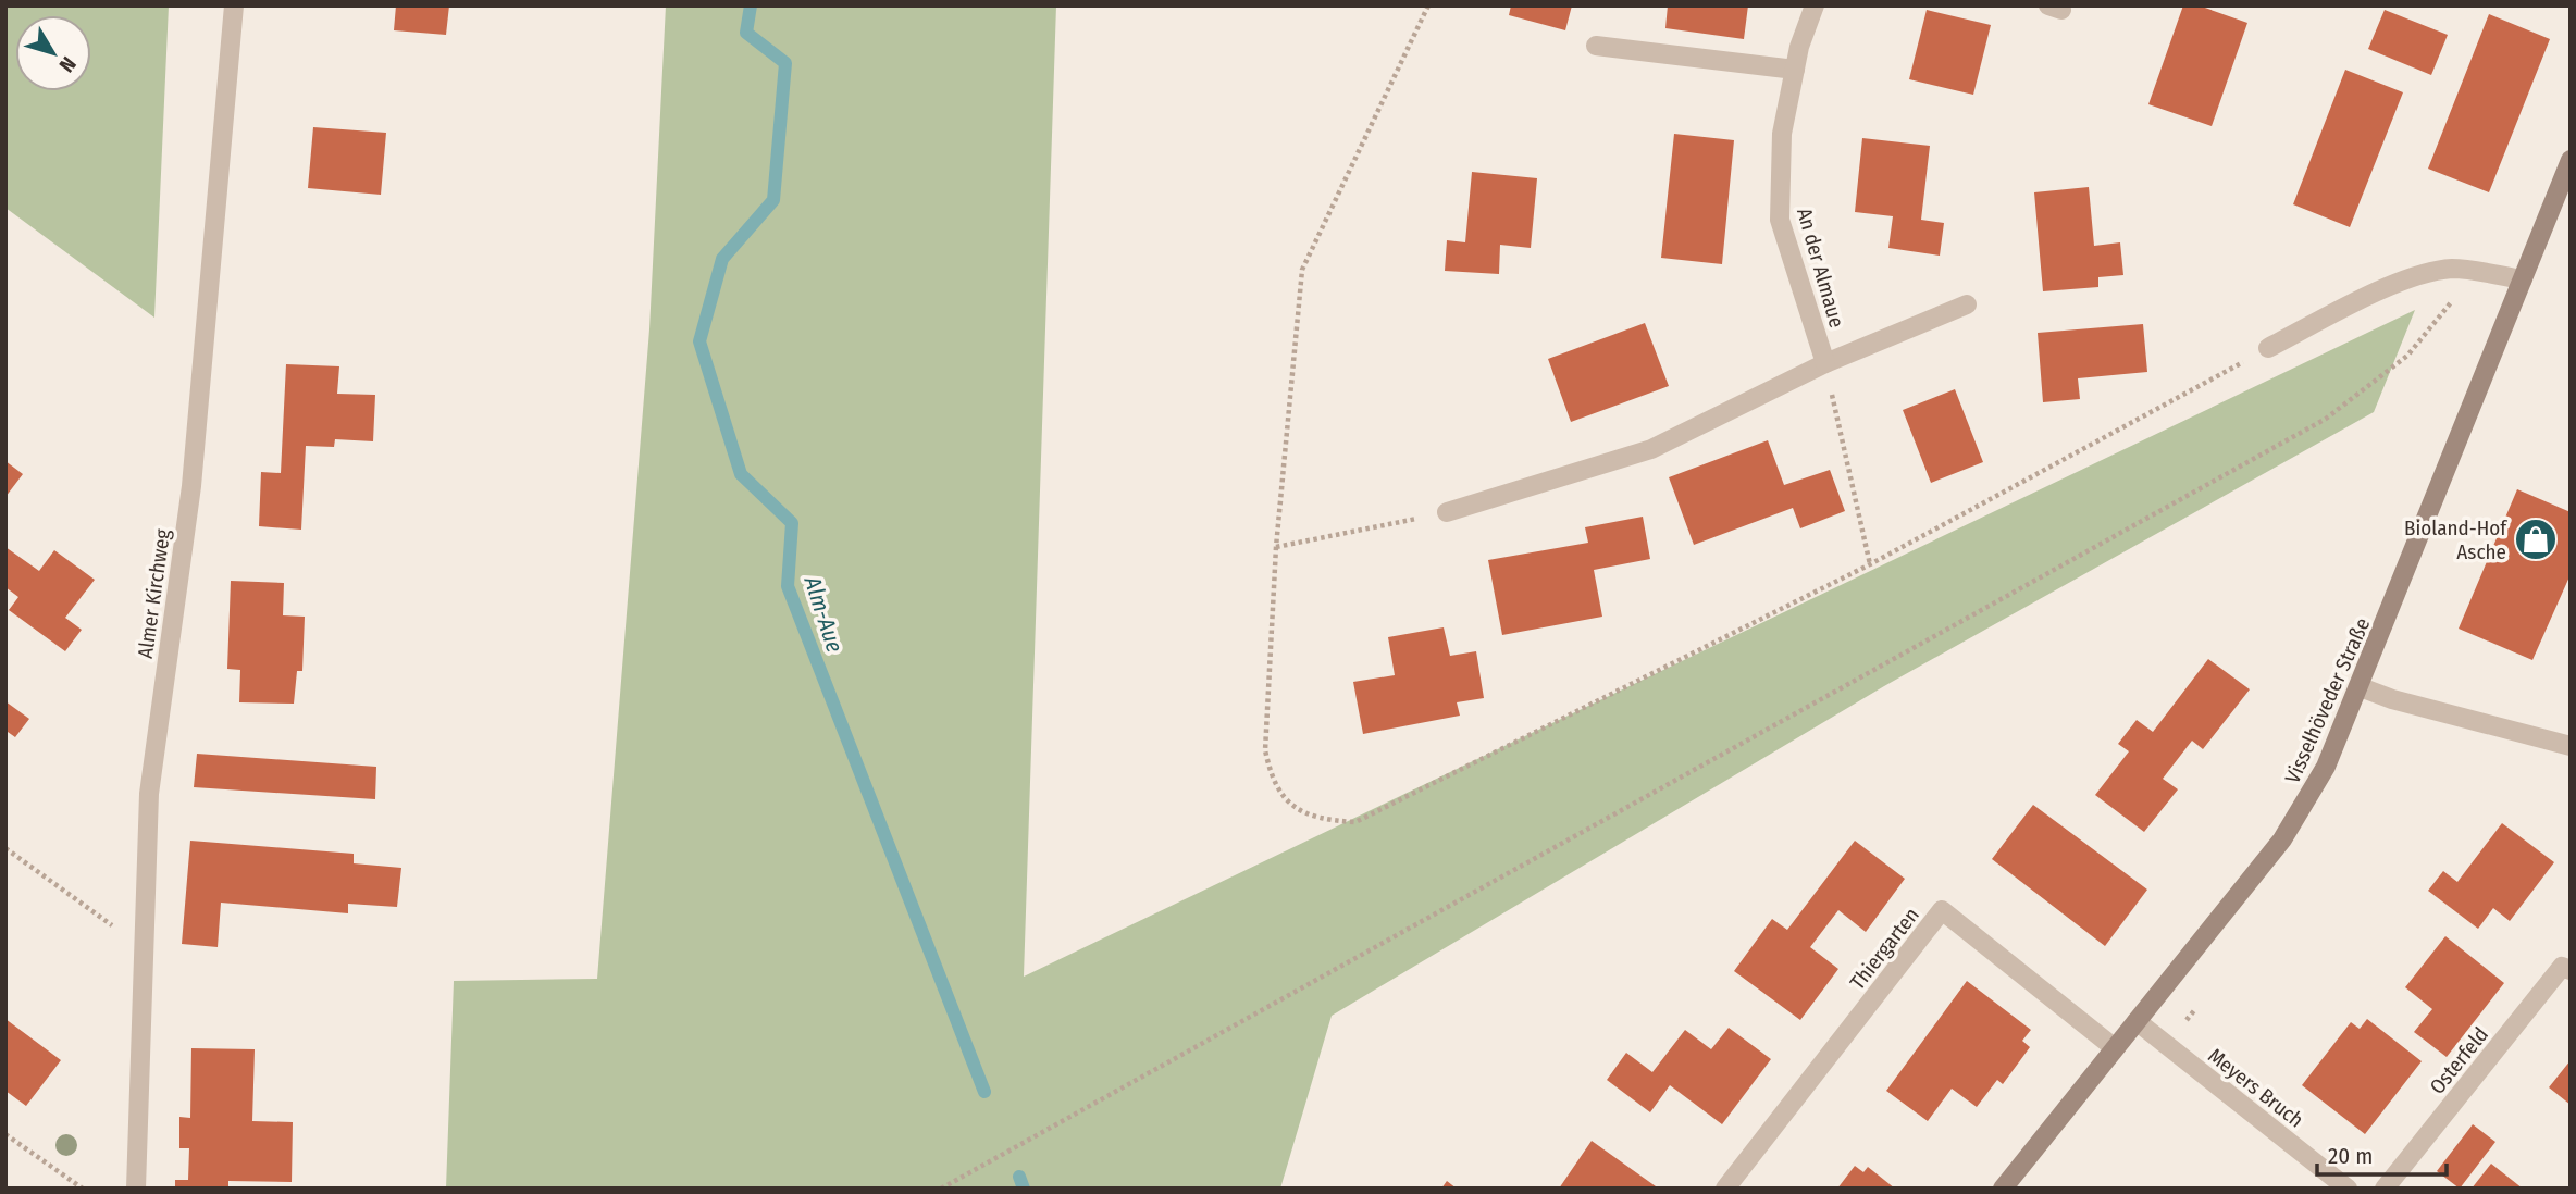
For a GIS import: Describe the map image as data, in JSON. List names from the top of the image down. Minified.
{"streets":{"street":["An der Almaue","Almer Kirchweg","Visselhöveder Straße","Thiergarten","Osterfeld","Meyers Bruch"]},"crossings":[["Visselhöveder Straße","Thiergarten"],["Visselhöveder Straße","Meyers Bruch"]],"water":["Alm-Aue"],"places":{"shop":["Bioland-Hof Asche"]},"scale_bar":"20 m","north":"bottom right"}
